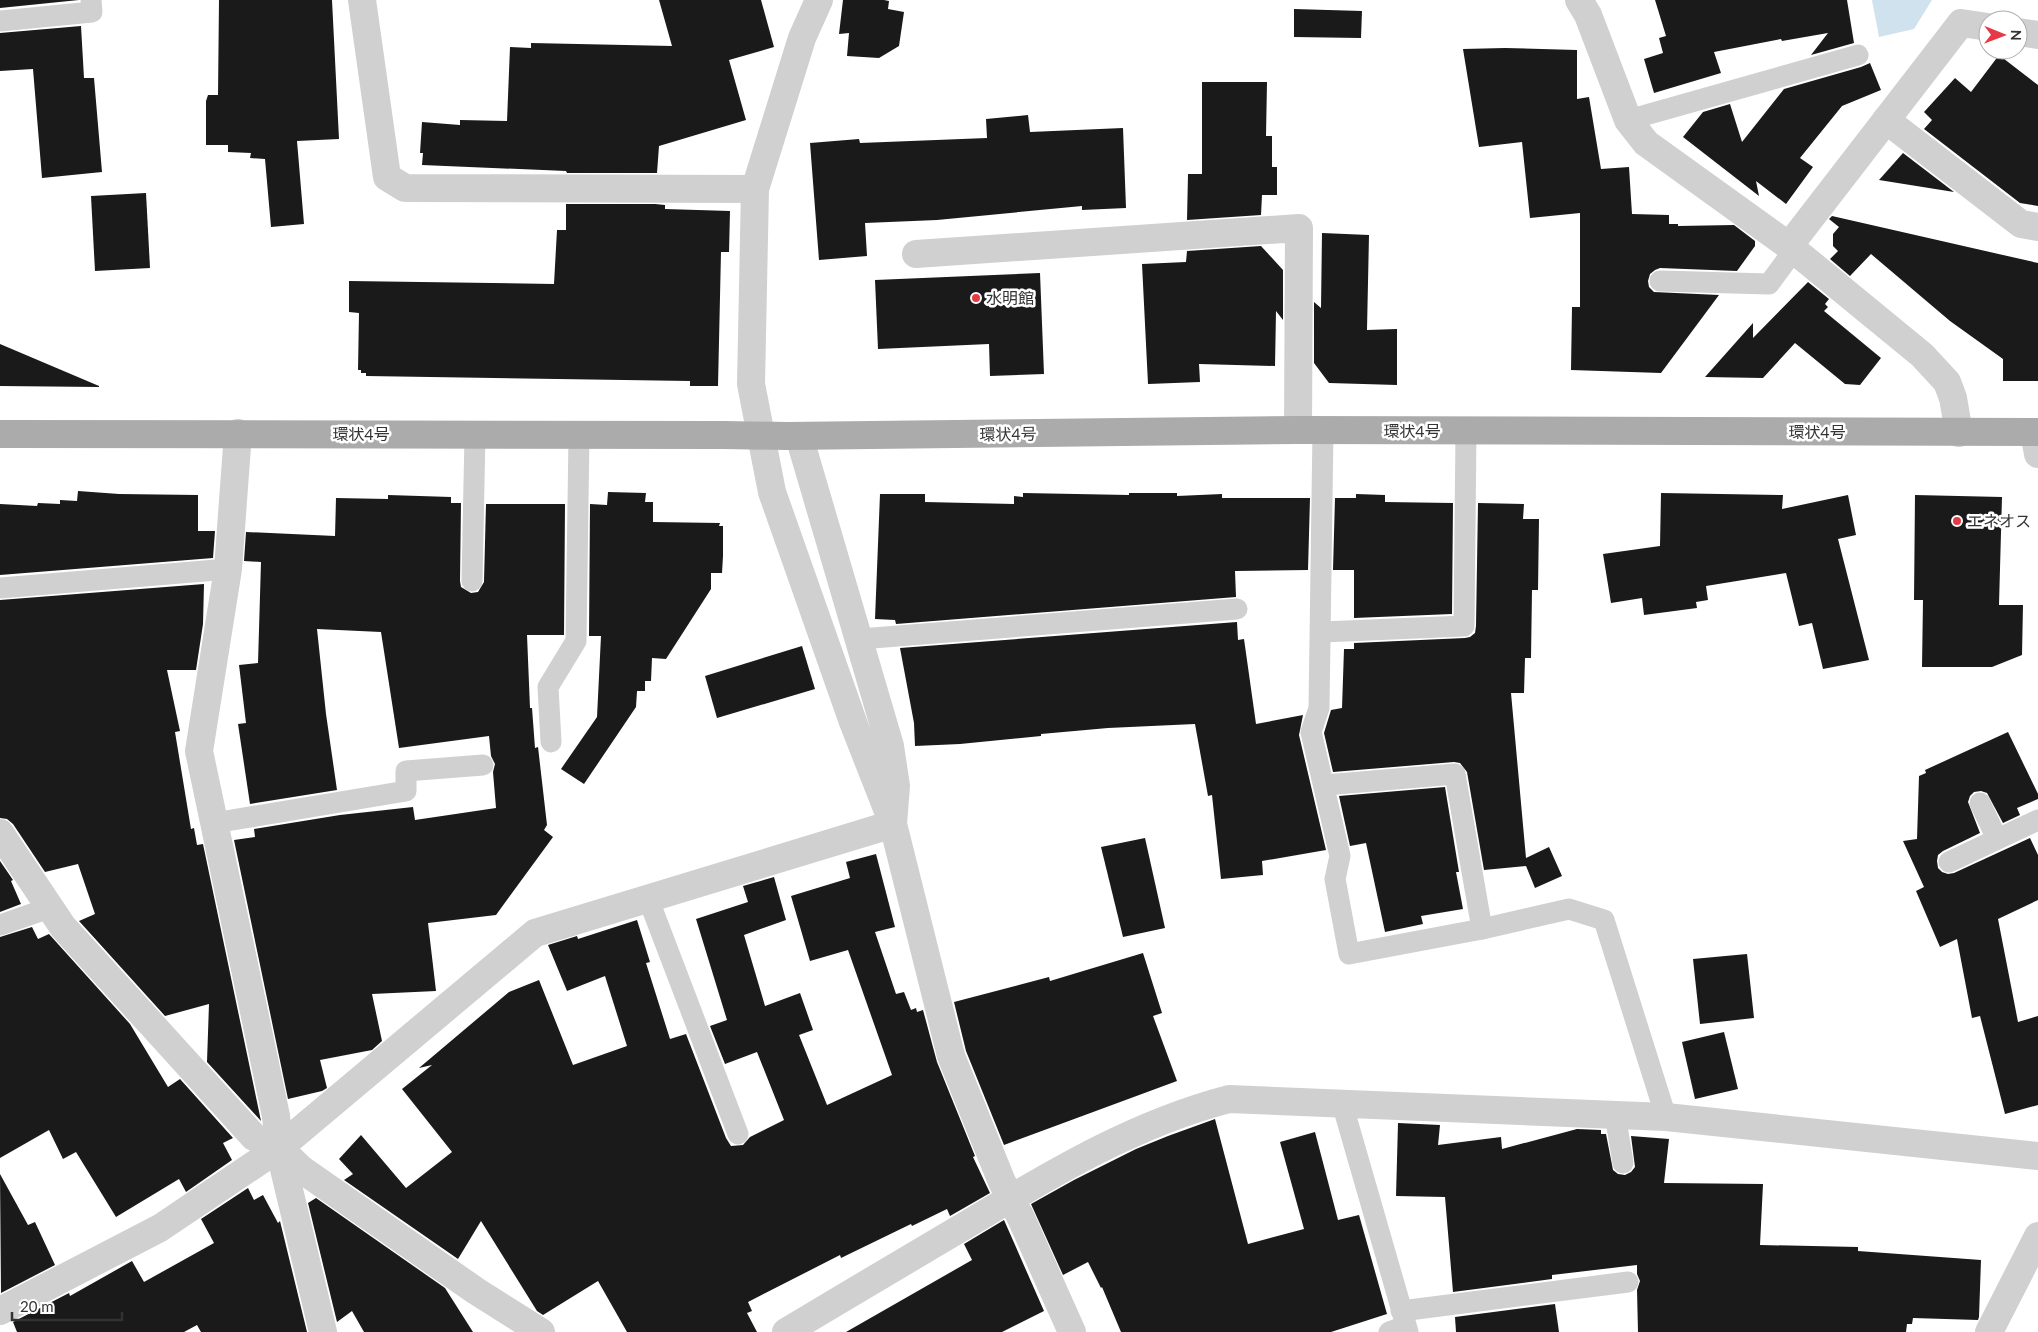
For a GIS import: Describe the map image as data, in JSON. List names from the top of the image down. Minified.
{"streets":{"main road":["環状4号"]},"places":["水明館","エネオス"],"scale_bar":"20 m","north":"right"}
